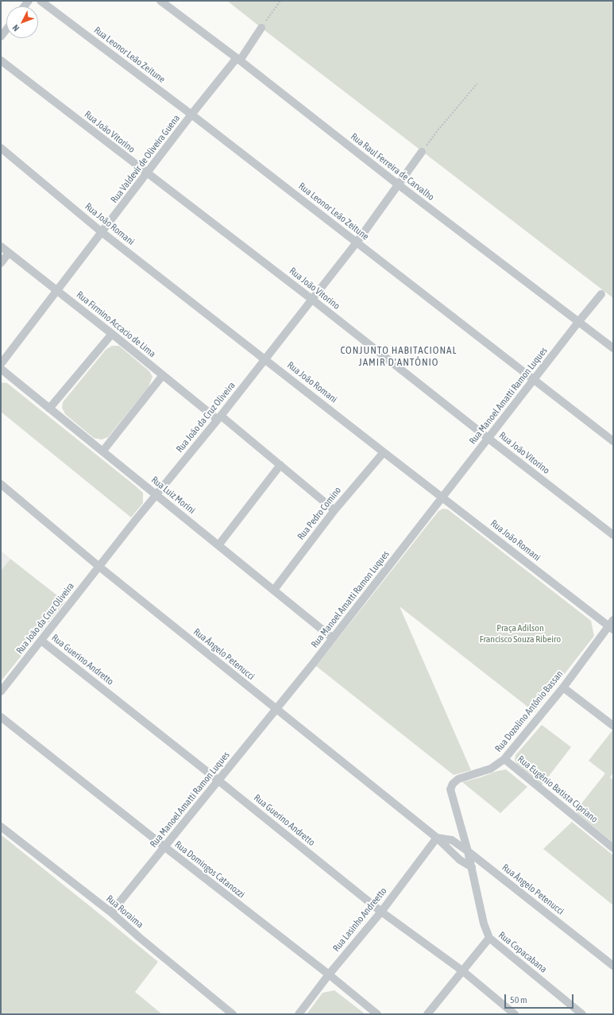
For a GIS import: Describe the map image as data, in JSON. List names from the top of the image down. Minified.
{"streets":{"street":["Rua Leonor Leão Zeitune","Rua João Vitorino","Rua Valdevir de Oliveira Guena","Rua Raul Ferreira de Carvalho","Rua João Romani","Rua Firmino Accacio de Lima","Rua Manoel Amatti Ramon Luques","Rua João da Cruz Oliveira","Rua Luiz Morini","Rua Pedro Comino","Rua Ângelo Petenucci","Rua Guerino Andretto","Rua Dozolino Antônio Bassan","Rua Eugênio Batista Cipriano","Rua Domingos Catanozzi","Rua Roraima","Rua Lasinho Andreetto","Rua Copacabana"]},"crossings":[["Rua Leonor Leão Zeitune","Rua Valdevir de Oliveira Guena"],["Rua Leonor Leão Zeitune","Rua Manoel Amatti Ramon Luques"],["Rua Leonor Leão Zeitune","Rua João da Cruz Oliveira"],["Rua João Vitorino","Rua Valdevir de Oliveira Guena"],["Rua João Vitorino","Rua Manoel Amatti Ramon Luques"],["Rua João Vitorino","Rua João da Cruz Oliveira"],["Rua Valdevir de Oliveira Guena","Rua Raul Ferreira de Carvalho"],["Rua Valdevir de Oliveira Guena","Rua João Romani"],["Rua Valdevir de Oliveira Guena","Rua Firmino Accacio de Lima"],["Rua Raul Ferreira de Carvalho","Rua Manoel Amatti Ramon Luques"],["Rua Raul Ferreira de Carvalho","Rua João da Cruz Oliveira"],["Rua João Romani","Rua Manoel Amatti Ramon Luques"],["Rua João Romani","Rua João da Cruz Oliveira"],["Rua João Romani","Rua Pedro Comino"],["Rua João Romani","Rua Dozolino Antônio Bassan"],["Rua Firmino Accacio de Lima","Rua João da Cruz Oliveira"],["Rua Firmino Accacio de Lima","Rua Pedro Comino"],["Rua Manoel Amatti Ramon Luques","Rua Luiz Morini"],["Rua Manoel Amatti Ramon Luques","Rua Ângelo Petenucci"],["Rua Manoel Amatti Ramon Luques","Rua Guerino Andretto"],["Rua Manoel Amatti Ramon Luques","Rua Domingos Catanozzi"],["Rua Manoel Amatti Ramon Luques","Rua Roraima"],["Rua João da Cruz Oliveira","Rua Luiz Morini"],["Rua João da Cruz Oliveira","Rua Ângelo Petenucci"],["Rua João da Cruz Oliveira","Rua Guerino Andretto"],["Rua Luiz Morini","Rua Pedro Comino"],["Rua Ângelo Petenucci","Rua Dozolino Antônio Bassan"],["Rua Ângelo Petenucci","Rua Lasinho Andreetto"],["Rua Ângelo Petenucci","Rua Copacabana"],["Rua Guerino Andretto","Rua Lasinho Andreetto"],["Rua Dozolino Antônio Bassan","Rua Eugênio Batista Cipriano"],["Rua Dozolino Antônio Bassan","Rua Copacabana"],["Rua Domingos Catanozzi","Rua Lasinho Andreetto"]],"districts":["CONJUNTO HABITACIONAL JAMIR D'ANTÔNIO"],"parks":["Praça Adilson Francisco Souza Ribeiro"],"scale_bar":"50 m","north":"bottom left"}
